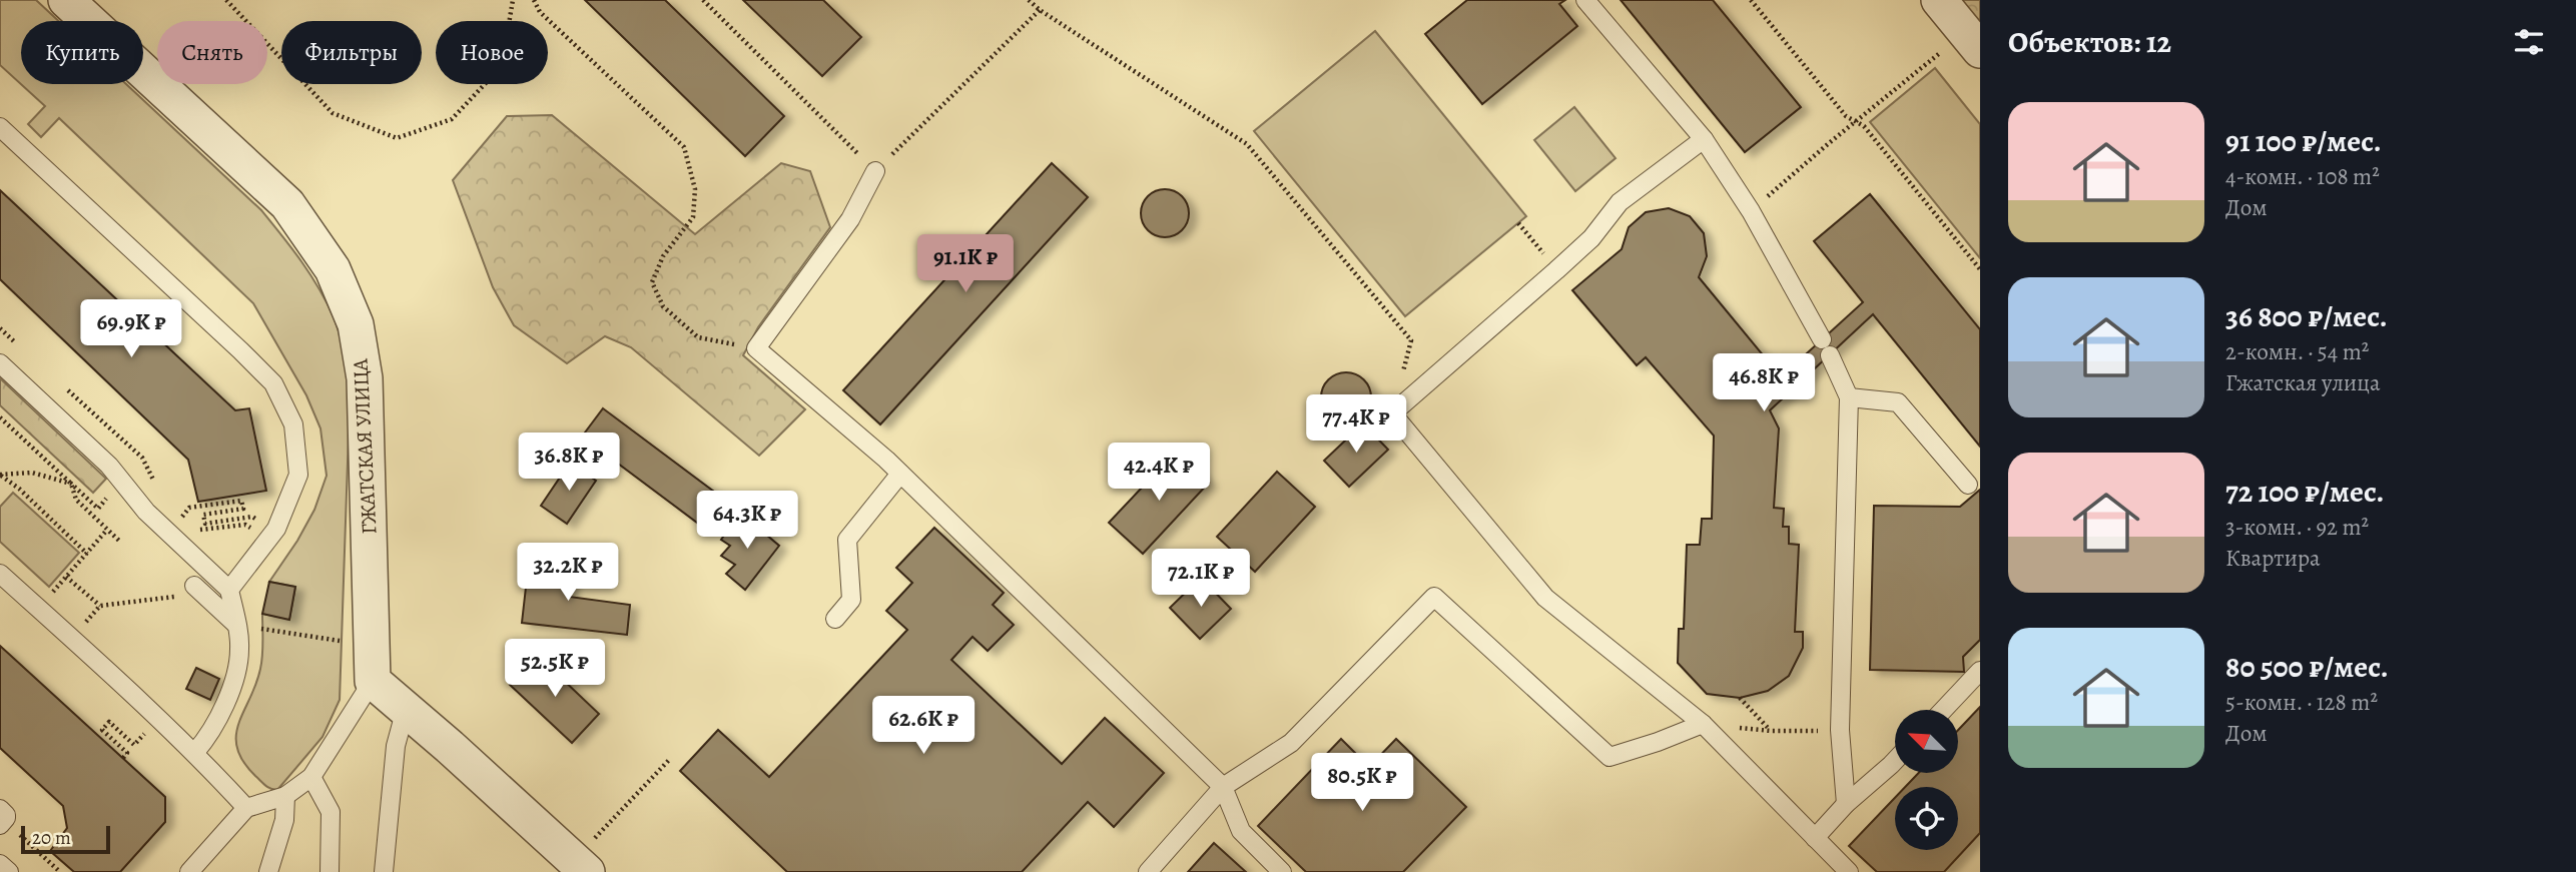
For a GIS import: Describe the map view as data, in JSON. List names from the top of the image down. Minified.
{"streets":{"street":["ГЖАТСКАЯ УЛИЦА"]},"scale_bar":"20 m","north":"top left","page":{"heading":"Объектов: 12","chip":["Купить","Снять","Фильтры","Новое"],"list":[{"name":"91 100 ₽/мес.","note":"4-комн. · 108 m² · Дом"},{"name":"36 800 ₽/мес.","note":"2-комн. · 54 m² · Гжатская улица"},{"name":"72 100 ₽/мес.","note":"3-комн. · 92 m² · Квартира"},{"name":"80 500 ₽/мес.","note":"5-комн. · 128 m² · Дом"}],"price":["91.1K ₽","69.9K ₽","46.8K ₽","77.4K ₽","36.8K ₽","42.4K ₽","64.3K ₽","32.2K ₽","72.1K ₽","52.5K ₽","62.6K ₽","80.5K ₽"],"scale":"20 m"}}
